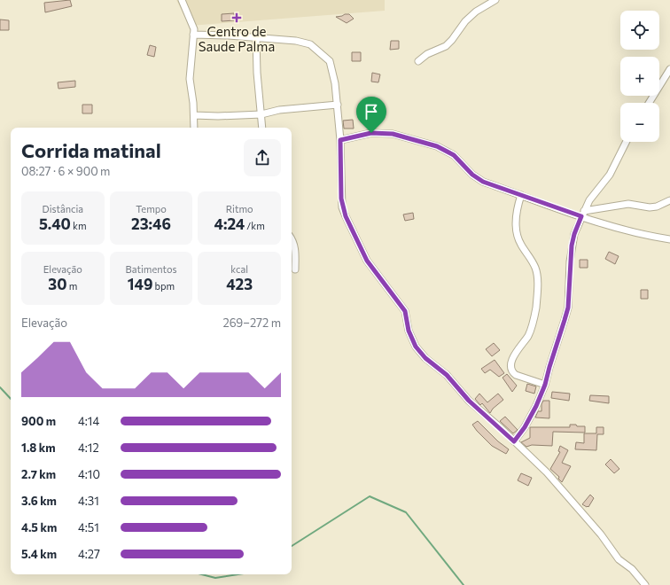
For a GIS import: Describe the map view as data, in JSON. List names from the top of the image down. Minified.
{"places":{"health":["Centro de Saude Palma"]},"page":{"map_buttons":["+","−"],"heading":["Corrida matinal","08:27 · 6 × 900 m"],"stats":[["Distância","5.40 km"],["Tempo","23:46"],["Ritmo","4:24 /km"],["Elevação","30 m"],["Batimentos","149 bpm"],["kcal","423"]],"chart":["Elevação","269–272 m"],"list":[{"name":"900 m","note":"4:14"},{"name":"1.8 km","note":"4:12"},{"name":"2.7 km","note":"4:10"},{"name":"3.6 km","note":"4:31"},{"name":"4.5 km","note":"4:51"},{"name":"5.4 km","note":"4:27"}]}}
